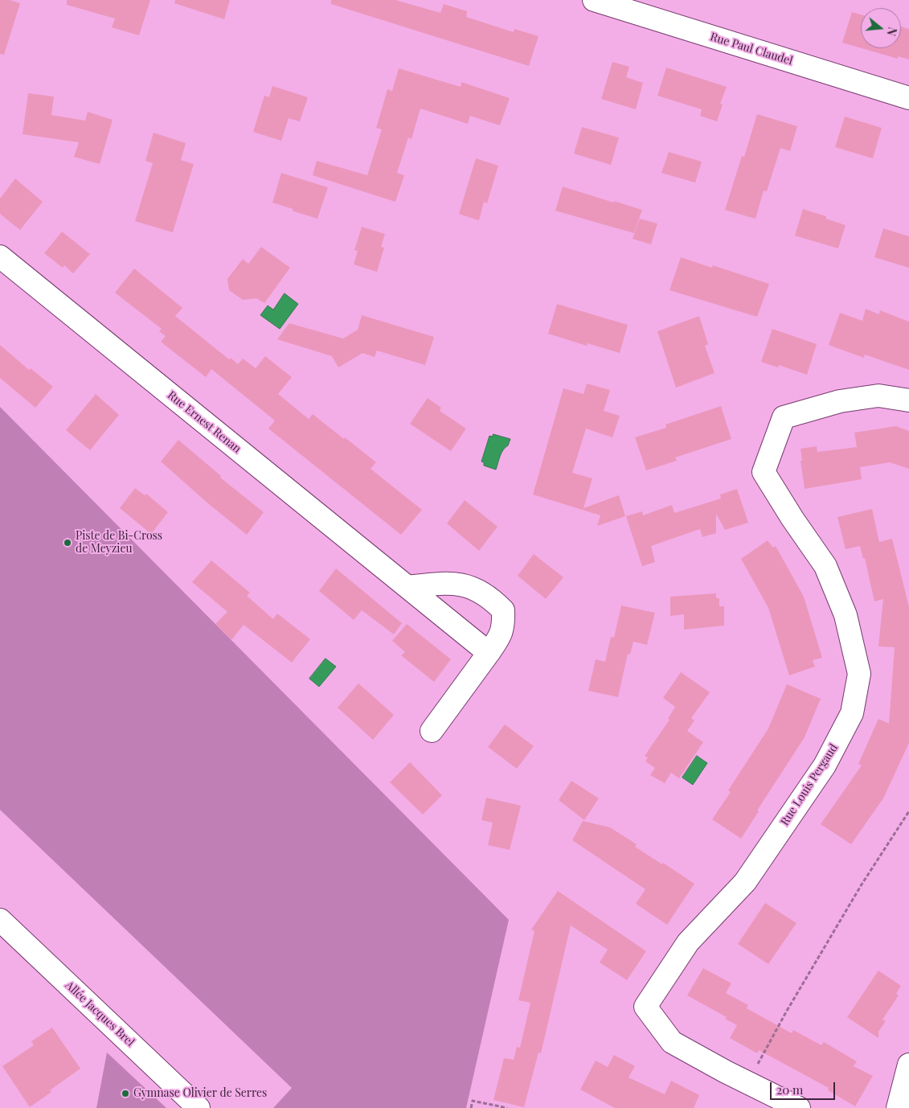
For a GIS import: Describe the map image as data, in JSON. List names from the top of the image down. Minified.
{"streets":{"street":["Rue Paul Claudel","Rue Ernest Renan","Rue Louis Pergaud","Allée Jacques Brel"]},"places":["Piste de Bi-Cross de Meyzieu","Gymnase Olivier de Serres"],"scale_bar":"20 m","north":"right"}
